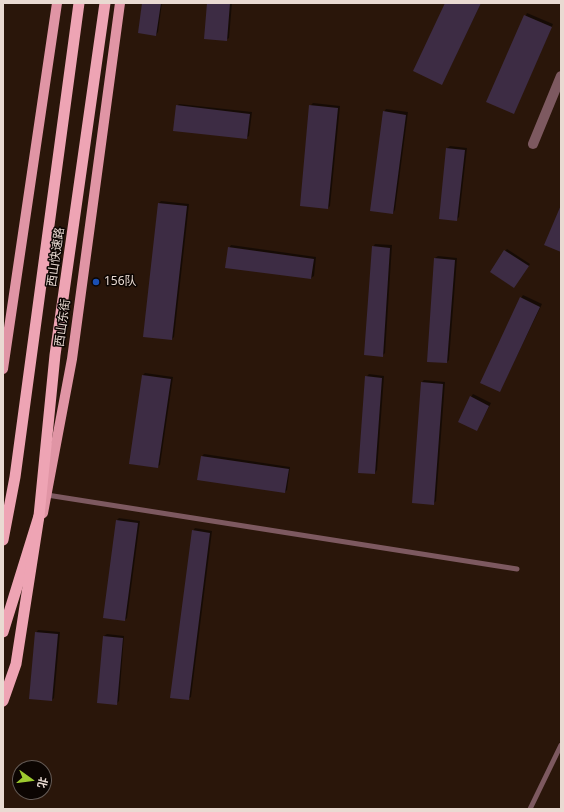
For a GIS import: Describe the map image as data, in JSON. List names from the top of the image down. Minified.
{"streets":{"highway":["西山快速路"],"main road":["西山东街"]},"places":["156队"],"north":"right"}
